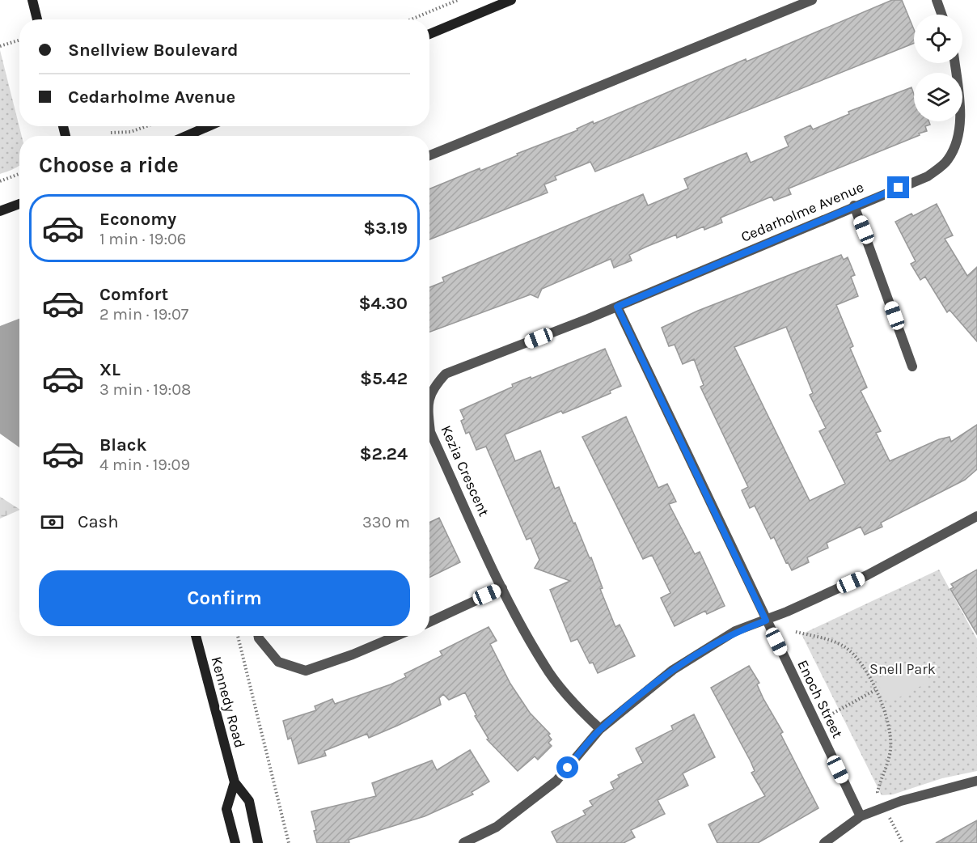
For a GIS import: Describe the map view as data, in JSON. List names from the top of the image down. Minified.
{"streets":{"main road":["Kennedy Road"],"street":["Cedarholme Avenue","Kezia Crescent","Enoch Street"]},"crossings":[["Cedarholme Avenue","Kezia Crescent"]],"parks":["Snell Park"],"page":{"banner":["Snellview Boulevard","Cedarholme Avenue"],"heading":"Choose a ride","list":[{"name":"Economy","note":"1 min · 19:06","value":"$3.19"},{"name":"Comfort","note":"2 min · 19:07","value":"$4.30"},{"name":"XL","note":"3 min · 19:08","value":"$5.42"},{"name":"Black","note":"4 min · 19:09","value":"$2.24"}],"pay":["Cash","330 m"],"buttons":"Confirm"}}
